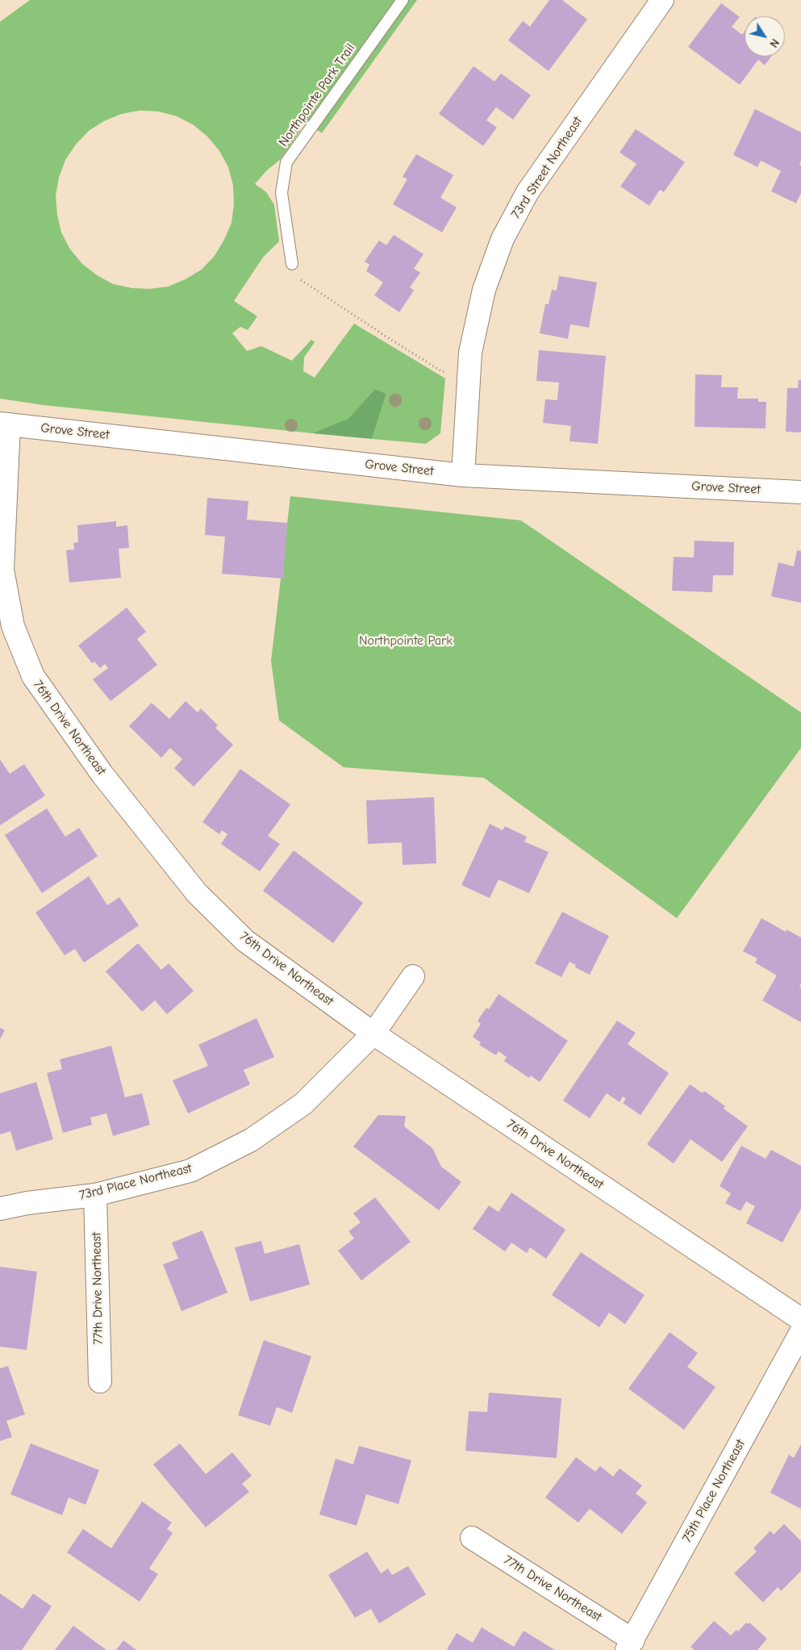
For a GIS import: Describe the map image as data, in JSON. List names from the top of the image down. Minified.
{"streets":{"street":["73rd Street Northeast","Grove Street","76th Drive Northeast","73rd Place Northeast","77th Drive Northeast","75th Place Northeast"],"lane":["Northpointe Park Trail"]},"crossings":[["73rd Street Northeast","Grove Street"],["Grove Street","76th Drive Northeast"],["76th Drive Northeast","73rd Place Northeast"],["73rd Place Northeast","77th Drive Northeast"],["77th Drive Northeast","75th Place Northeast"]],"parks":["Northpointe Park"],"north":"bottom right"}
